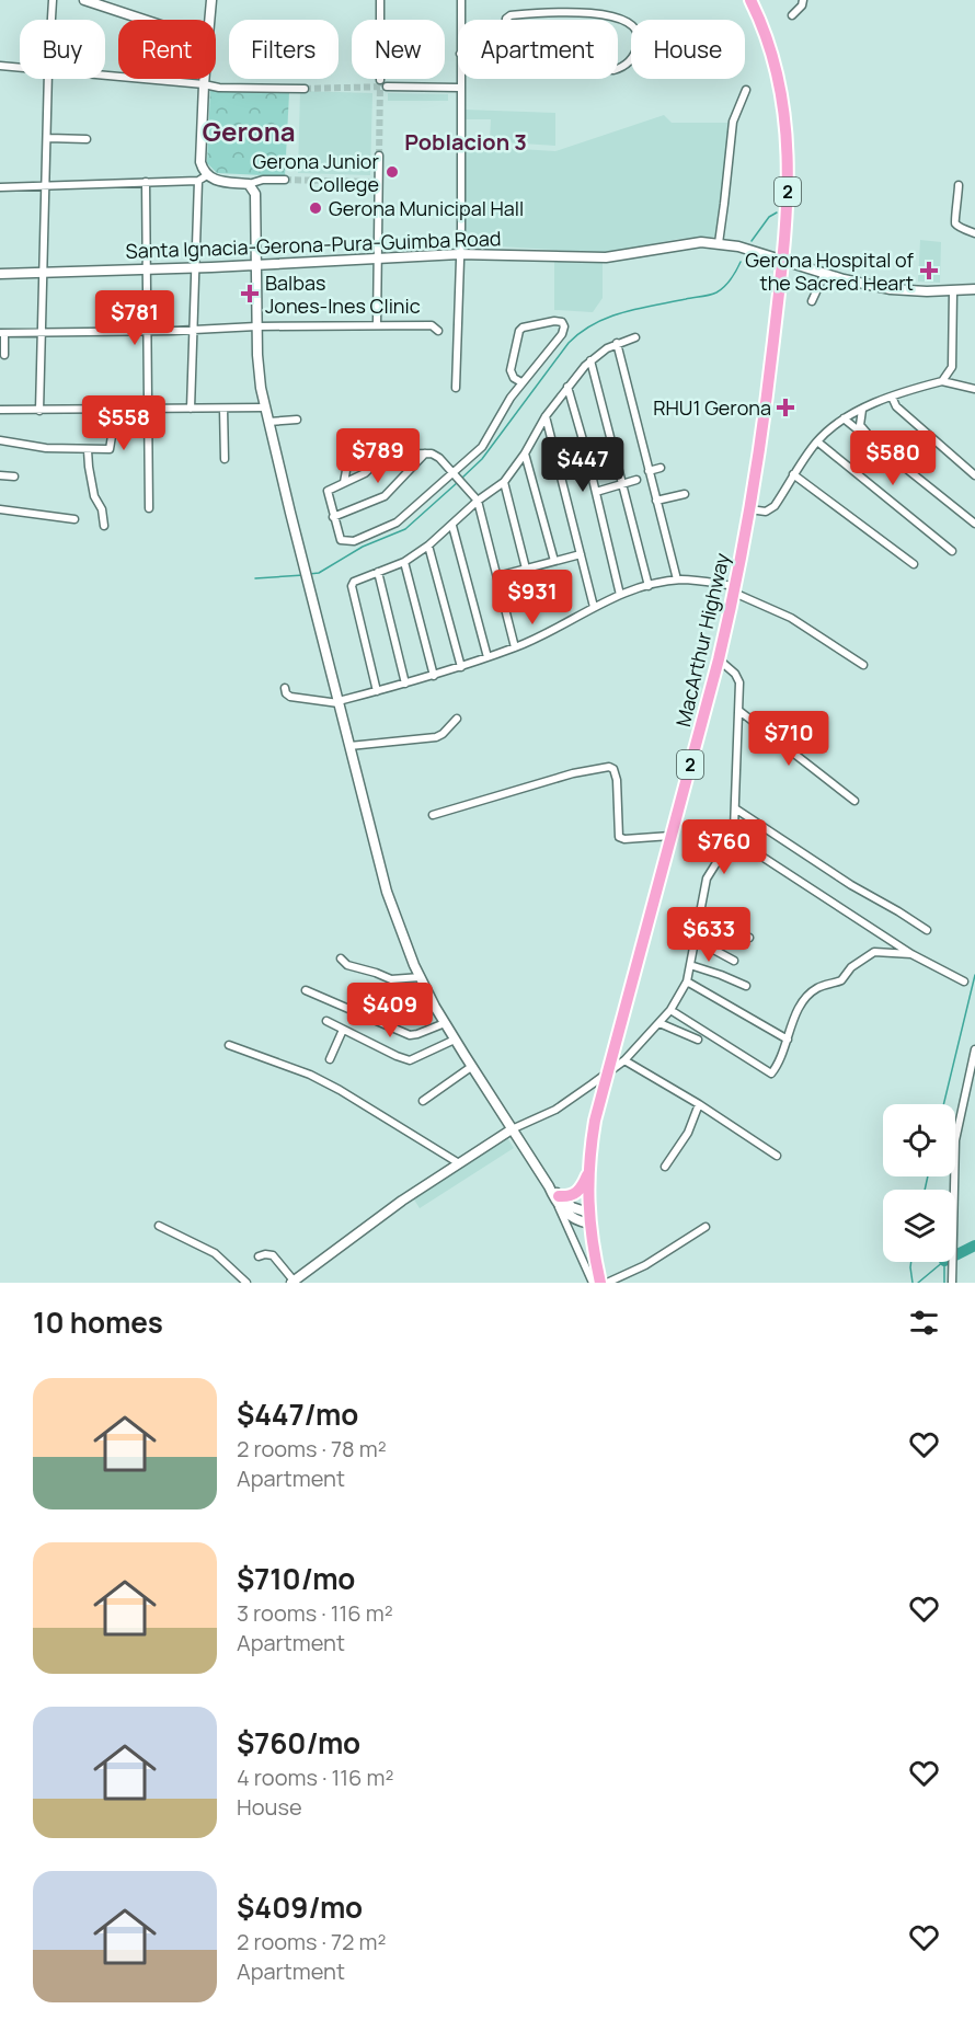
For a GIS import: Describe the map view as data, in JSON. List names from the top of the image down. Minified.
{"streets":{"highway":["2","MacArthur Highway"],"main road":["Santa Ignacia-Gerona-Pura-Guimba Road"]},"crossings":[["Santa Ignacia-Gerona-Pura-Guimba Road","MacArthur Highway"]],"districts":["Gerona","Poblacion 3"],"places":{"other":["Gerona Junior College","Gerona Municipal Hall"],"health":["Gerona Hospital of the Sacred Heart","Balbas Jones-Ines Clinic","RHU1 Gerona"]},"page":{"chip":["Buy","Rent","Filters","New","Apartment","House"],"price":["$781","$558","$789","$580","$447","$931","$710","$760","$633","$409"],"heading":"10 homes","list":[{"name":"$447/mo","note":"2 rooms · 78 m² · Apartment"},{"name":"$710/mo","note":"3 rooms · 116 m² · Apartment"},{"name":"$760/mo","note":"4 rooms · 116 m² · House"},{"name":"$409/mo","note":"2 rooms · 72 m² · Apartment"}]}}
